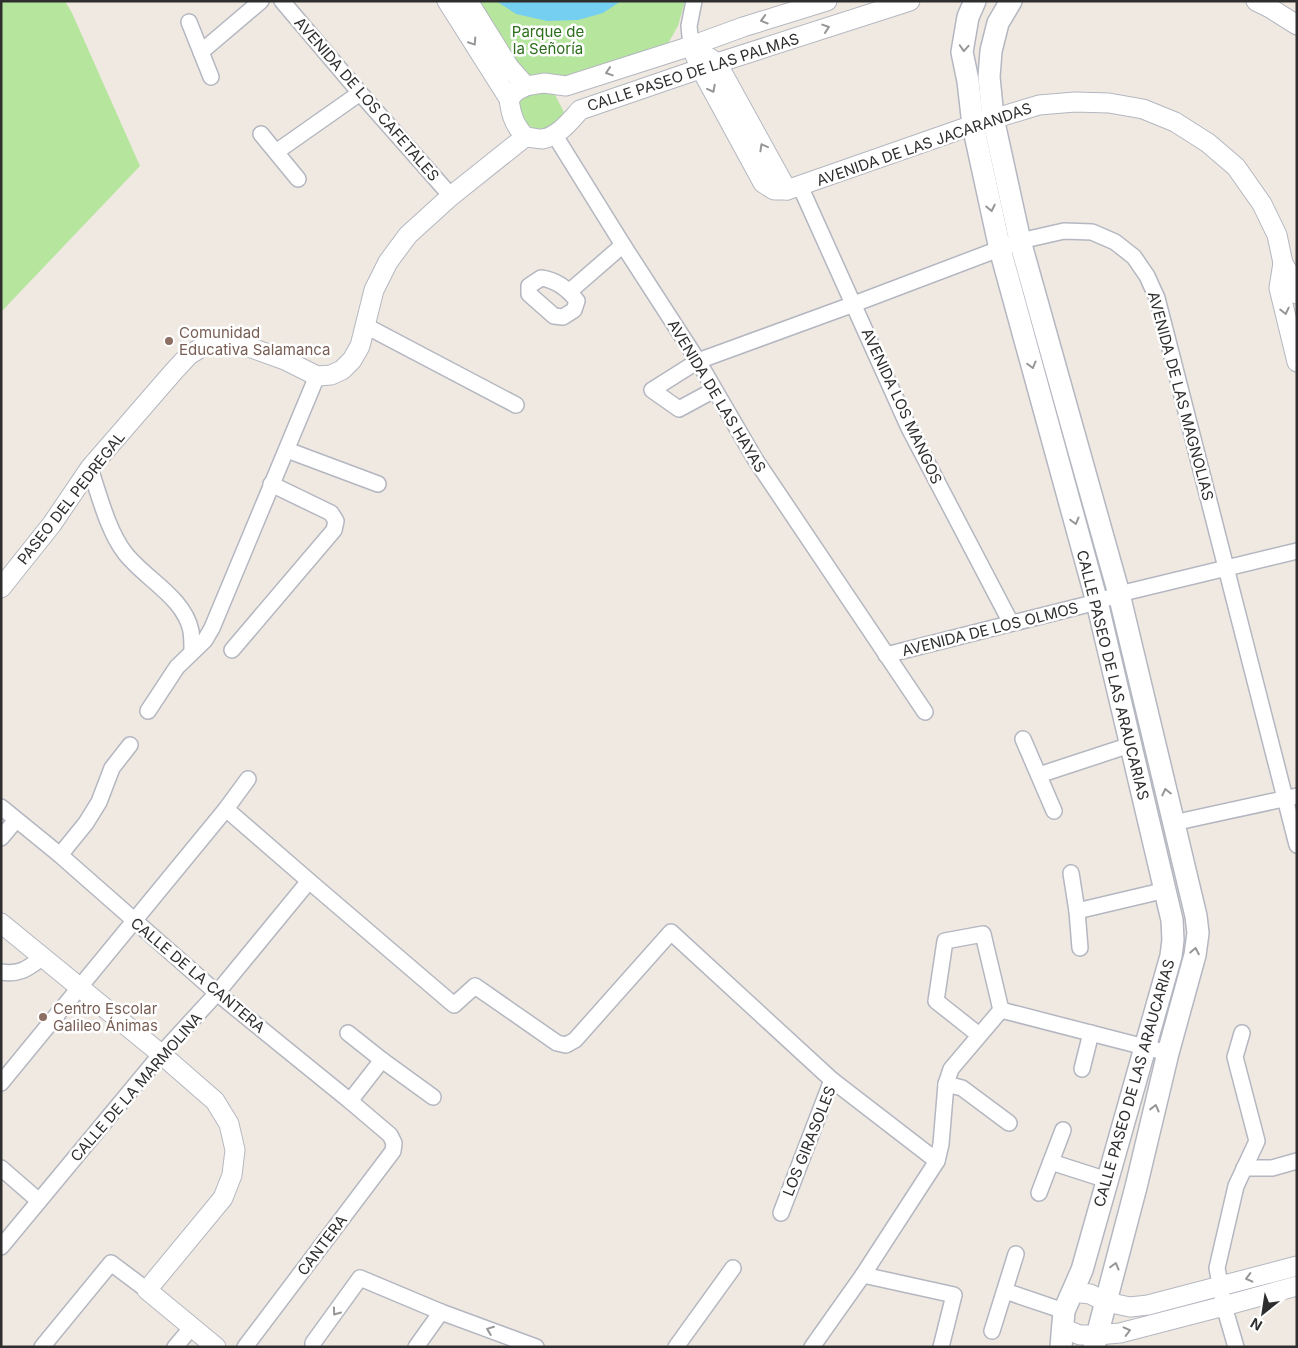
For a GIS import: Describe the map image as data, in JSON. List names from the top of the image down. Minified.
{"streets":{"main road":["CALLE PASEO DE LAS ARAUCARIAS"],"street":["CALLE PASEO DE LAS PALMAS","AVENIDA DE LOS CAFETALES","AVENIDA DE LAS JACARANDAS","AVENIDA DE LAS HAYAS","AVENIDA DE LAS MAGNOLIAS","AVENIDA LOS MANGOS","PASEO DEL PEDREGAL","AVENIDA DE LOS OLMOS","CALLE DE LA CANTERA","CALLE DE LA MARMOLINA","LOS GIRASOLES","CANTERA"]},"crossings":[["CALLE PASEO DE LAS PALMAS","AVENIDA DE LAS HAYAS"],["AVENIDA DE LAS JACARANDAS","AVENIDA LOS MANGOS"],["AVENIDA DE LAS JACARANDAS","CALLE PASEO DE LAS ARAUCARIAS"],["AVENIDA DE LAS HAYAS","AVENIDA DE LAS MAGNOLIAS"],["AVENIDA DE LAS HAYAS","AVENIDA DE LOS OLMOS"],["AVENIDA DE LAS MAGNOLIAS","AVENIDA LOS MANGOS"],["AVENIDA DE LAS MAGNOLIAS","AVENIDA DE LOS OLMOS"],["AVENIDA DE LAS MAGNOLIAS","CALLE PASEO DE LAS ARAUCARIAS"],["AVENIDA LOS MANGOS","AVENIDA DE LOS OLMOS"],["AVENIDA DE LOS OLMOS","CALLE PASEO DE LAS ARAUCARIAS"],["CALLE DE LA CANTERA","CALLE DE LA MARMOLINA"],["CALLE DE LA CANTERA","CANTERA"]],"parks":["Parque de la Señoría"],"places":["Comunidad Educativa Salamanca","Centro Escolar Galileo Ánimas"],"north":"bottom left"}
